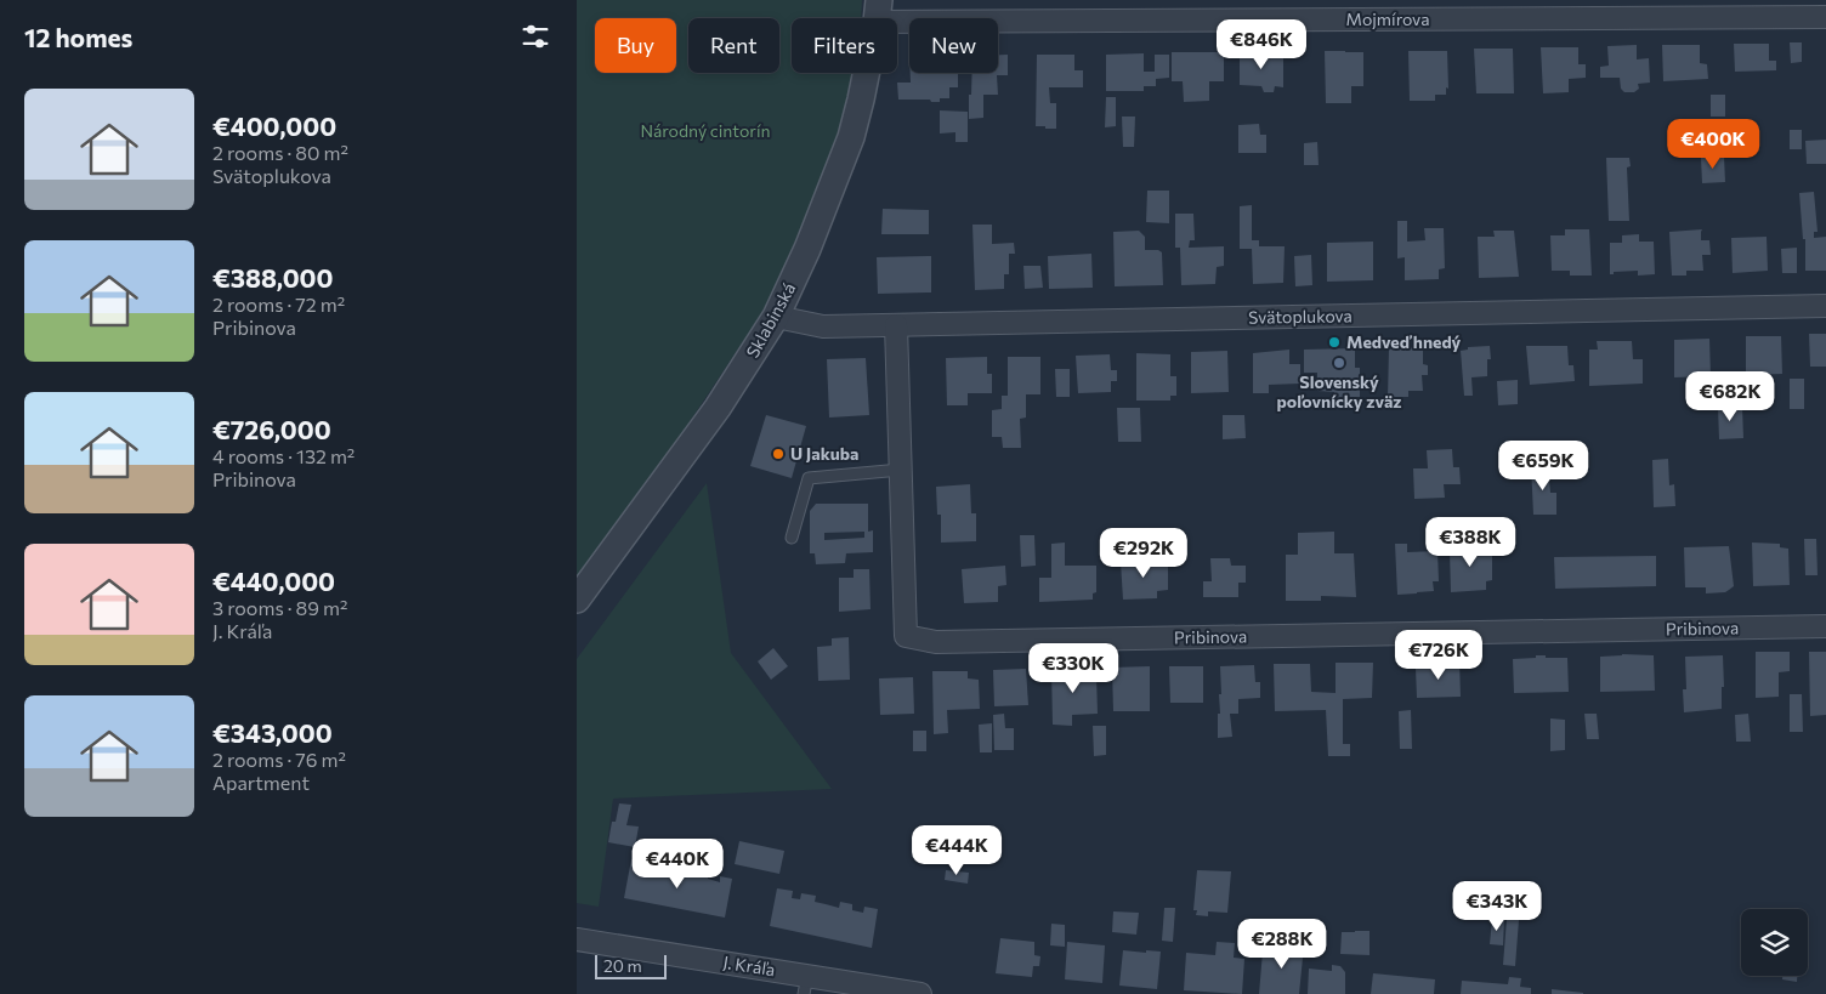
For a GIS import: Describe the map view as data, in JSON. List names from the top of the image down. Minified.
{"streets":{"street":["Mojmírova","Svätoplukova","Sklabinská","Pribinova","J. Kráľa"]},"crossings":[["Mojmírova","Sklabinská"],["Svätoplukova","Sklabinská"],["Svätoplukova","Pribinova"]],"parks":["Národný cintorín"],"places":["Medveď hnedý","Slovenský poľovnícky zväz","U Jakuba"],"scale_bar":"20 m","page":{"heading":"12 homes","chip":["Buy","Rent","Filters","New"],"price":["€846K","€400K","€682K","€659K","€388K","€292K","€726K","€330K","€444K","€440K","€343K","€288K"],"list":[{"name":"€400,000","note":"2 rooms · 80 m² · Svätoplukova"},{"name":"€388,000","note":"2 rooms · 72 m² · Pribinova"},{"name":"€726,000","note":"4 rooms · 132 m² · Pribinova"},{"name":"€440,000","note":"3 rooms · 89 m² · J. Kráľa"},{"name":"€343,000","note":"2 rooms · 76 m² · Apartment"}],"scale":"20 m"}}
